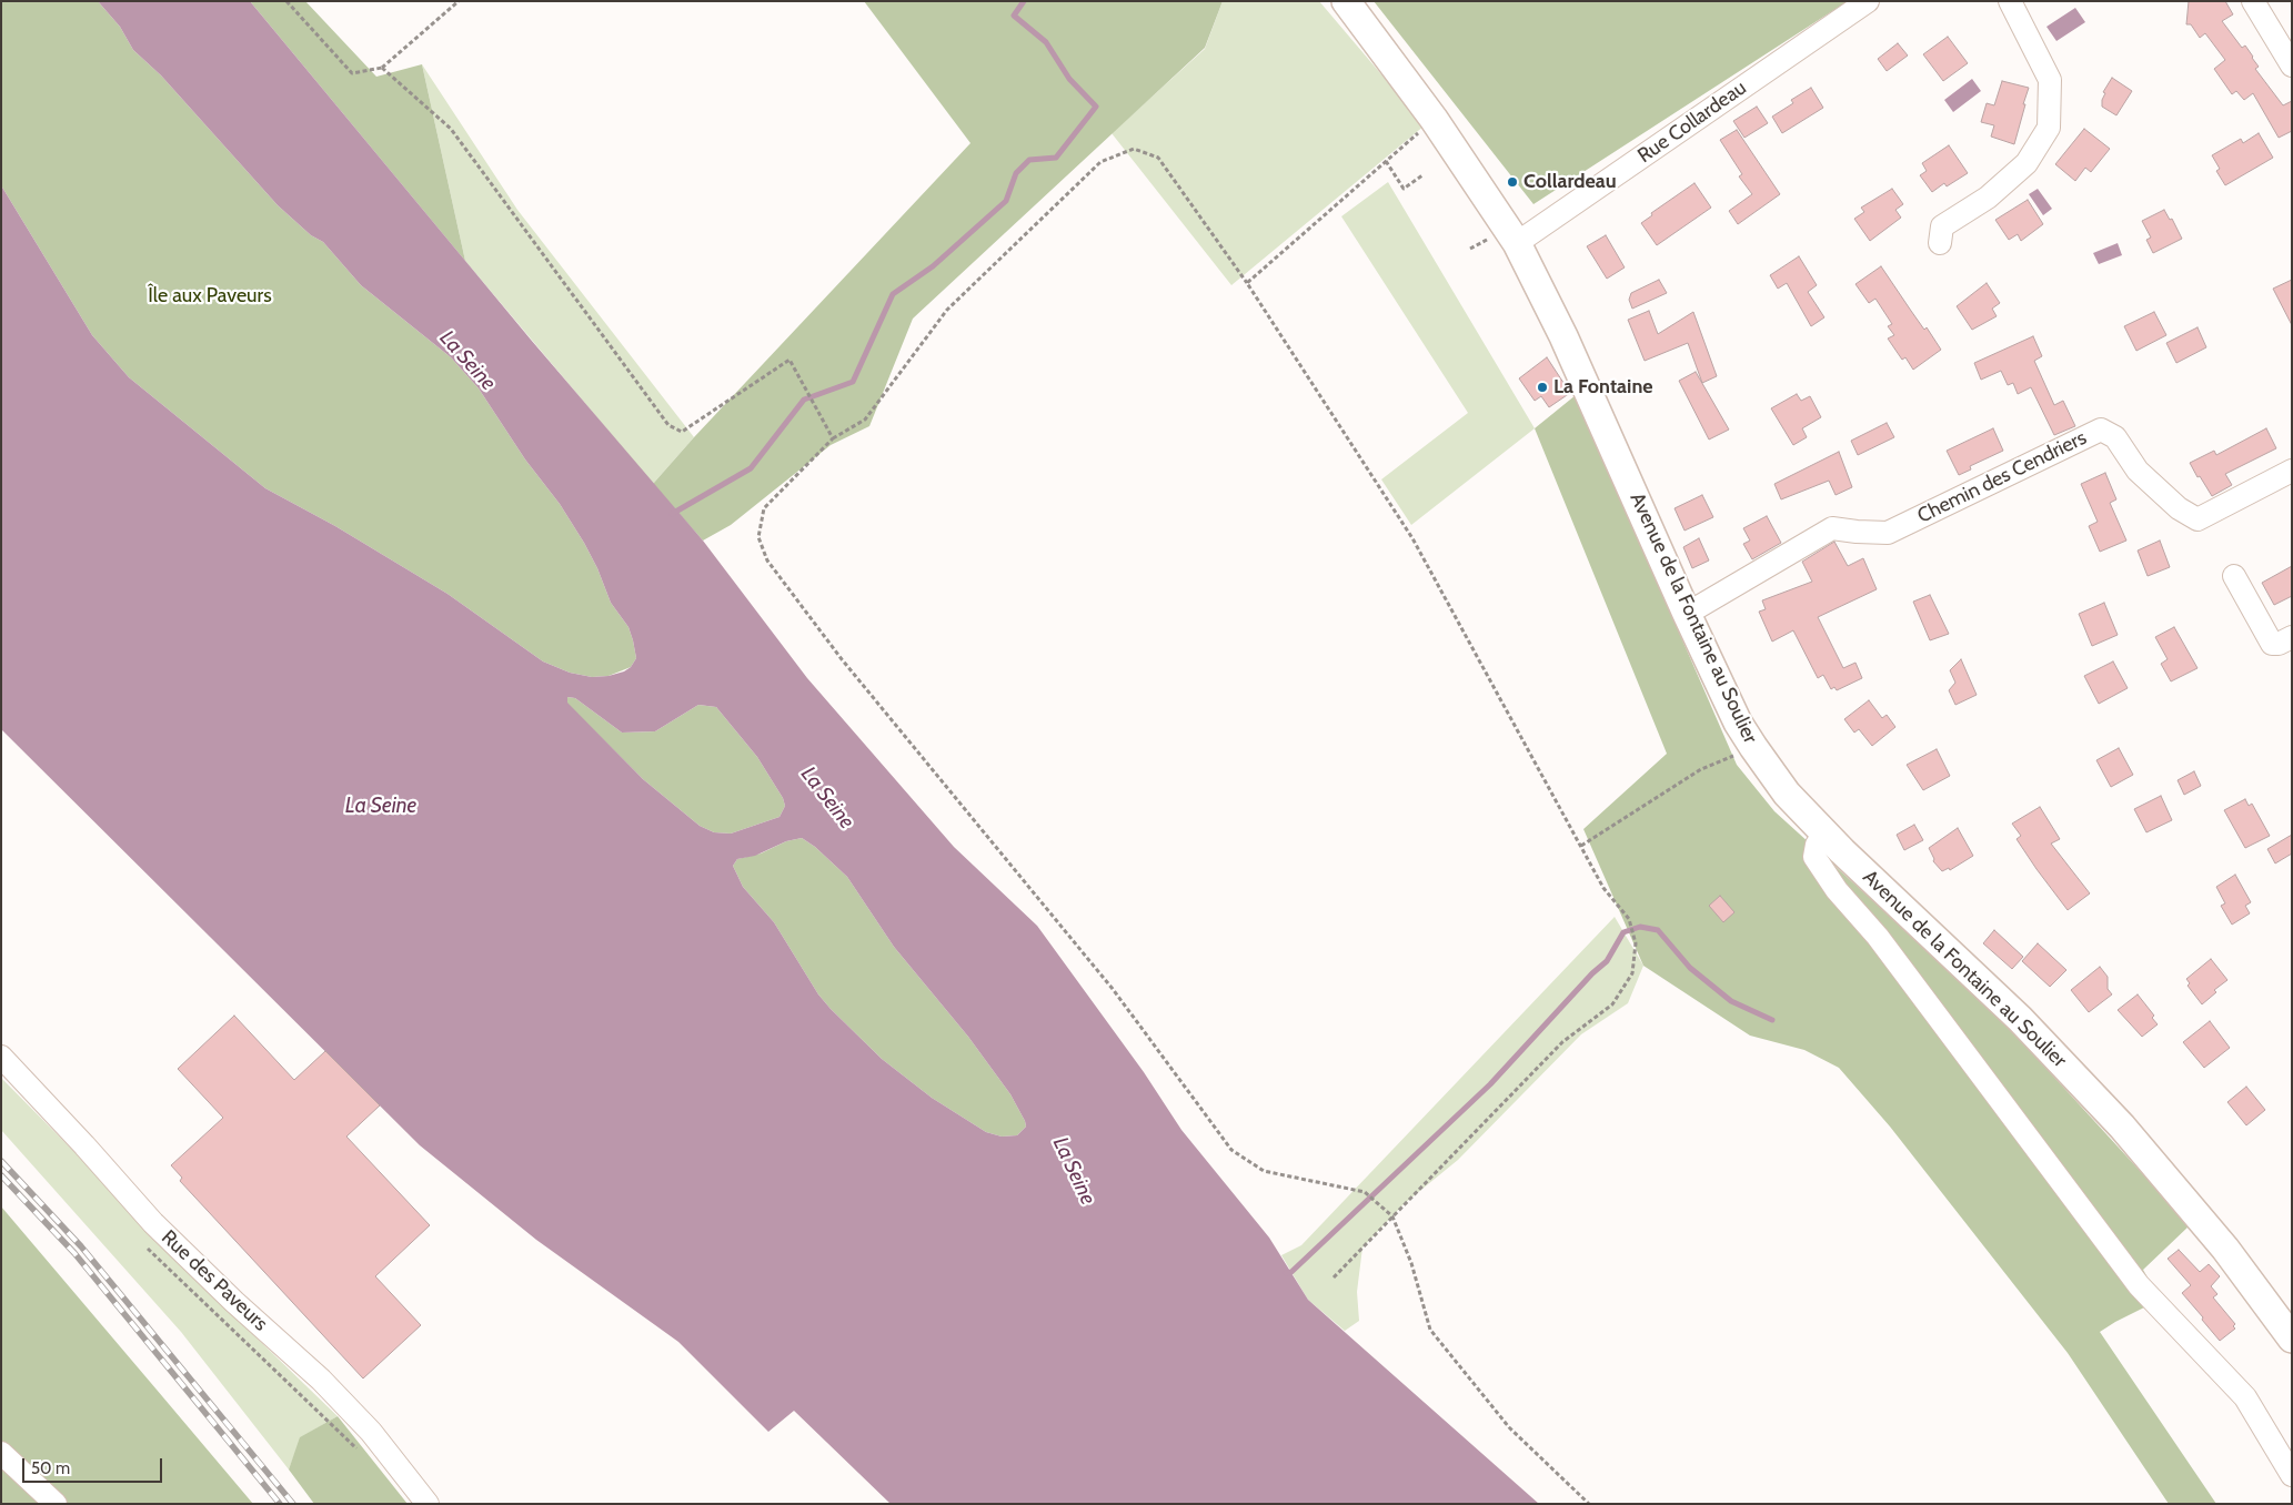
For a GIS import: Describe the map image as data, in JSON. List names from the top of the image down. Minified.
{"streets":{"main road":["Avenue de la Fontaine au Soulier"],"street":["Rue Collardeau","Chemin des Cendriers","Rue des Paveurs"]},"crossings":[["Rue Collardeau","Avenue de la Fontaine au Soulier"],["Chemin des Cendriers","Avenue de la Fontaine au Soulier"]],"water":["La Seine"],"parks":["Île aux Paveurs"],"places":["Collardeau","La Fontaine"],"scale_bar":"50 m"}
